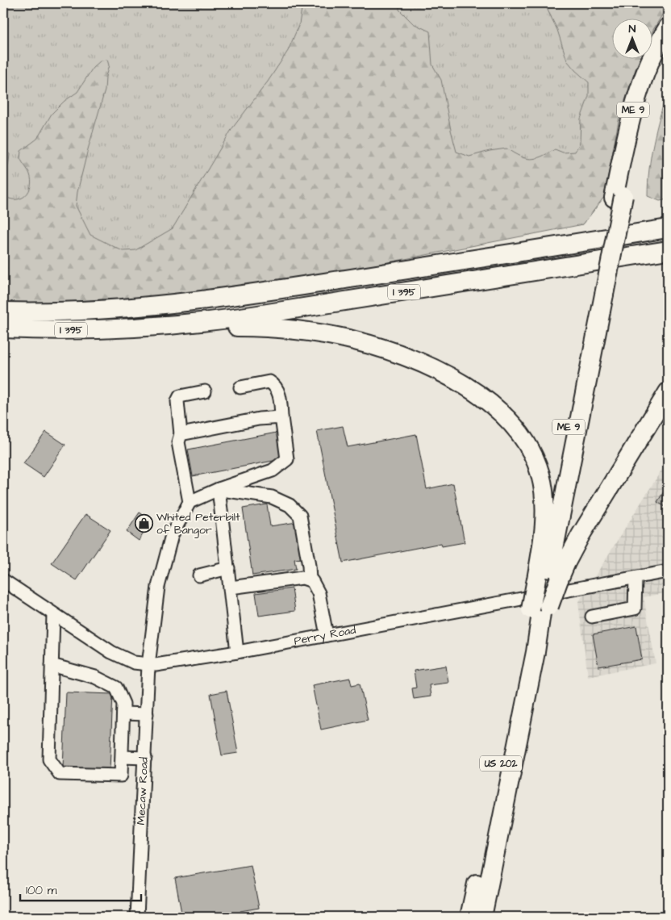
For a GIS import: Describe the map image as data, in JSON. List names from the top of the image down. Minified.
{"streets":{"highway":["ME 9","I 395","US 202"],"street":["Perry Road","Mecaw Road"]},"crossings":[["ME 9","US 202"],["Perry Road","Mecaw Road"]],"places":{"shop":["Whited Peterbilt of Bangor"]},"scale_bar":"100 m","north":"top"}
